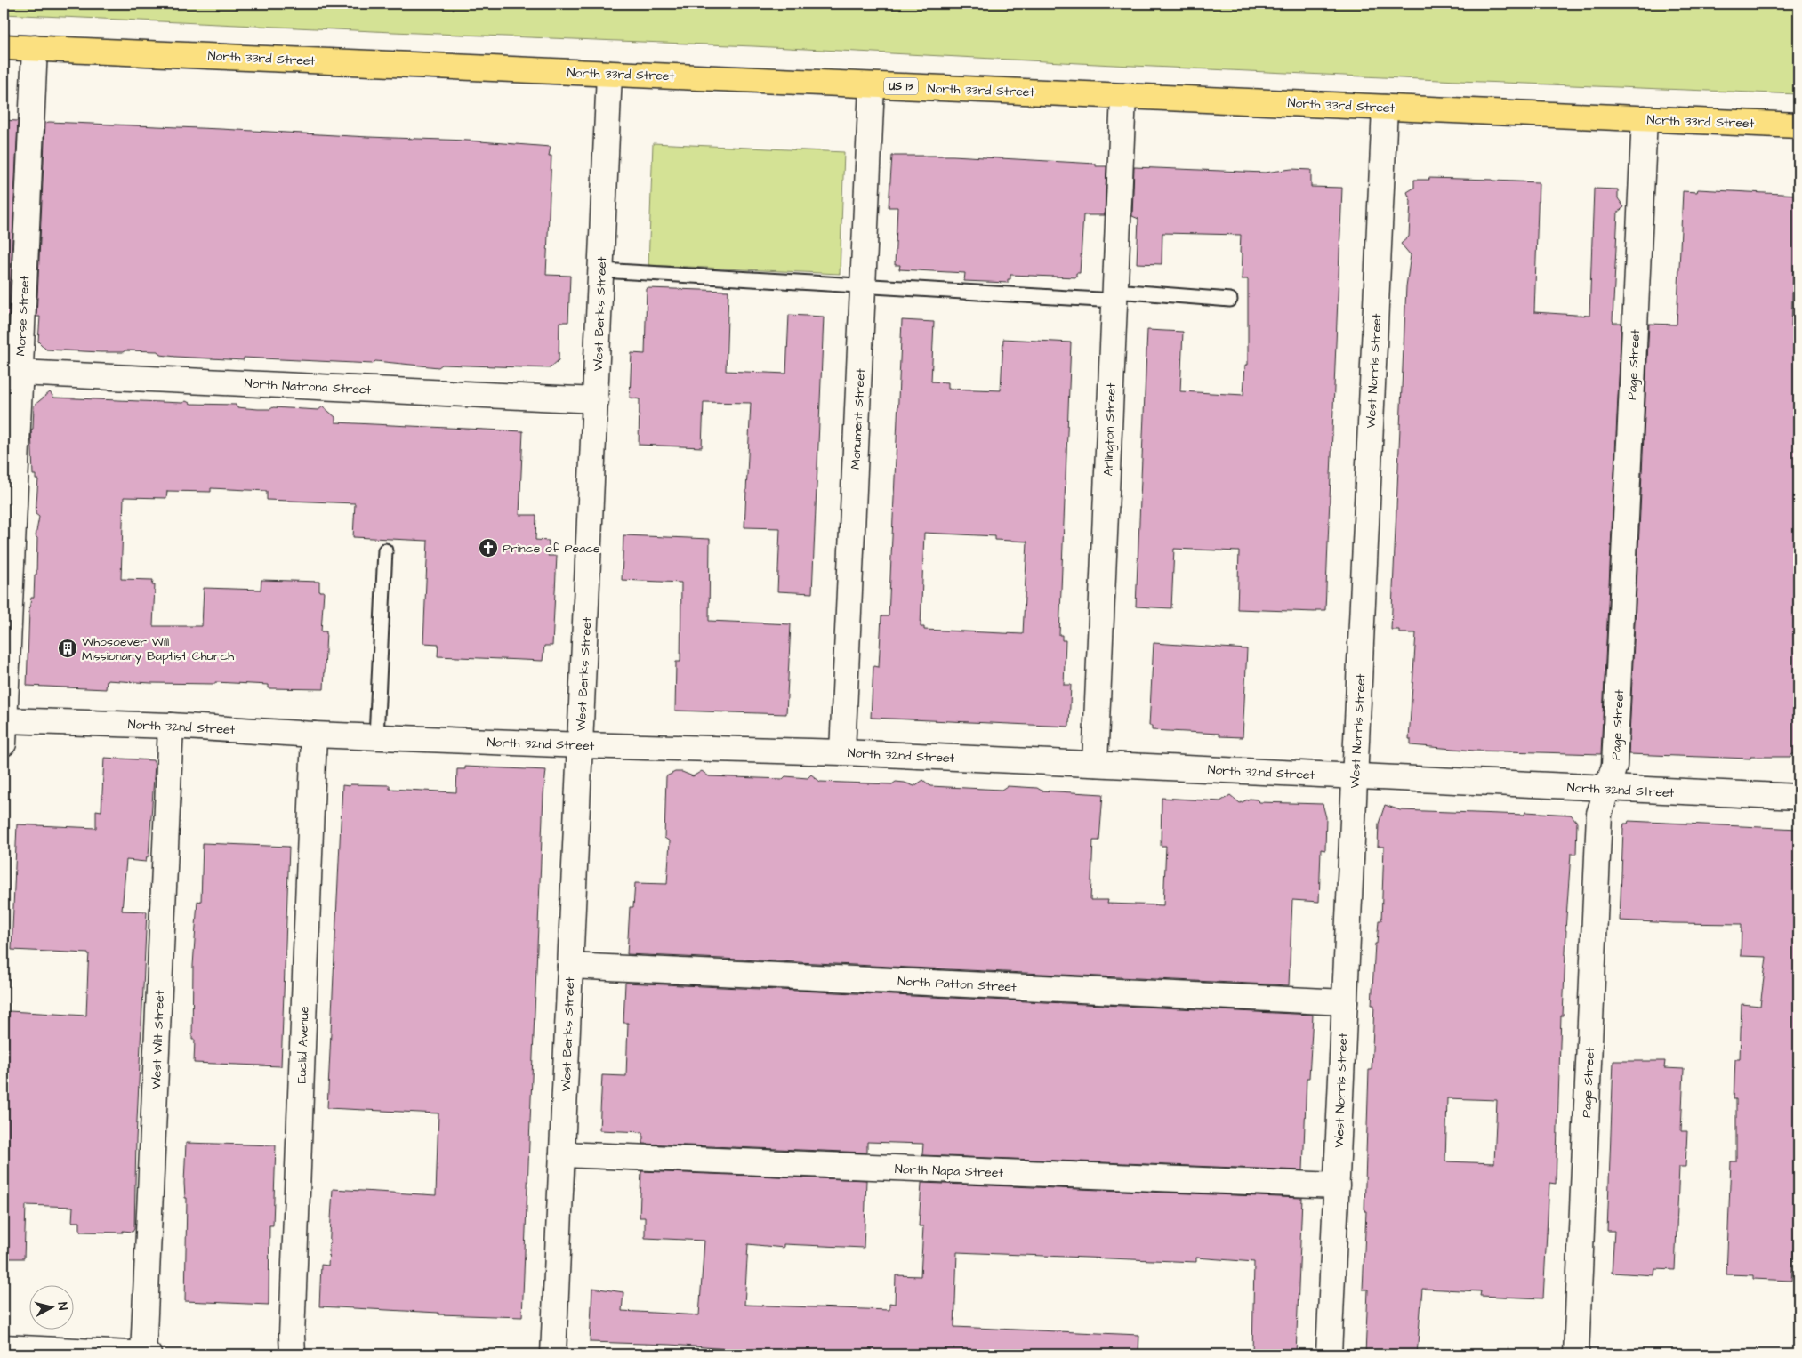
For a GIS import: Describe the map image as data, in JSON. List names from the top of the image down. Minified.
{"streets":{"main road":["North 33rd Street","US 13"],"street":["West Berks Street","Morse Street","Page Street","West Norris Street","North Natrona Street","Monument Street","Arlington Street","North 32nd Street","North Patton Street","West Wilt Street","Euclid Avenue","North Napa Street"]},"crossings":[["North 33rd Street","West Berks Street"],["North 33rd Street","Morse Street"],["North 33rd Street","Page Street"],["North 33rd Street","West Norris Street"],["North 33rd Street","Monument Street"],["North 33rd Street","Arlington Street"],["West Berks Street","North Natrona Street"],["West Berks Street","North 32nd Street"],["West Berks Street","North Patton Street"],["West Berks Street","North Napa Street"],["Morse Street","North Natrona Street"],["Morse Street","North 32nd Street"],["Page Street","North 32nd Street"],["West Norris Street","North 32nd Street"],["West Norris Street","North Patton Street"],["West Norris Street","North Napa Street"],["Monument Street","North 32nd Street"],["Arlington Street","North 32nd Street"],["North 32nd Street","West Wilt Street"],["North 32nd Street","Euclid Avenue"]],"places":{"church":["Prince of Peace"],"building":["Whosoever Will Missionary Baptist Church"]},"north":"right"}
